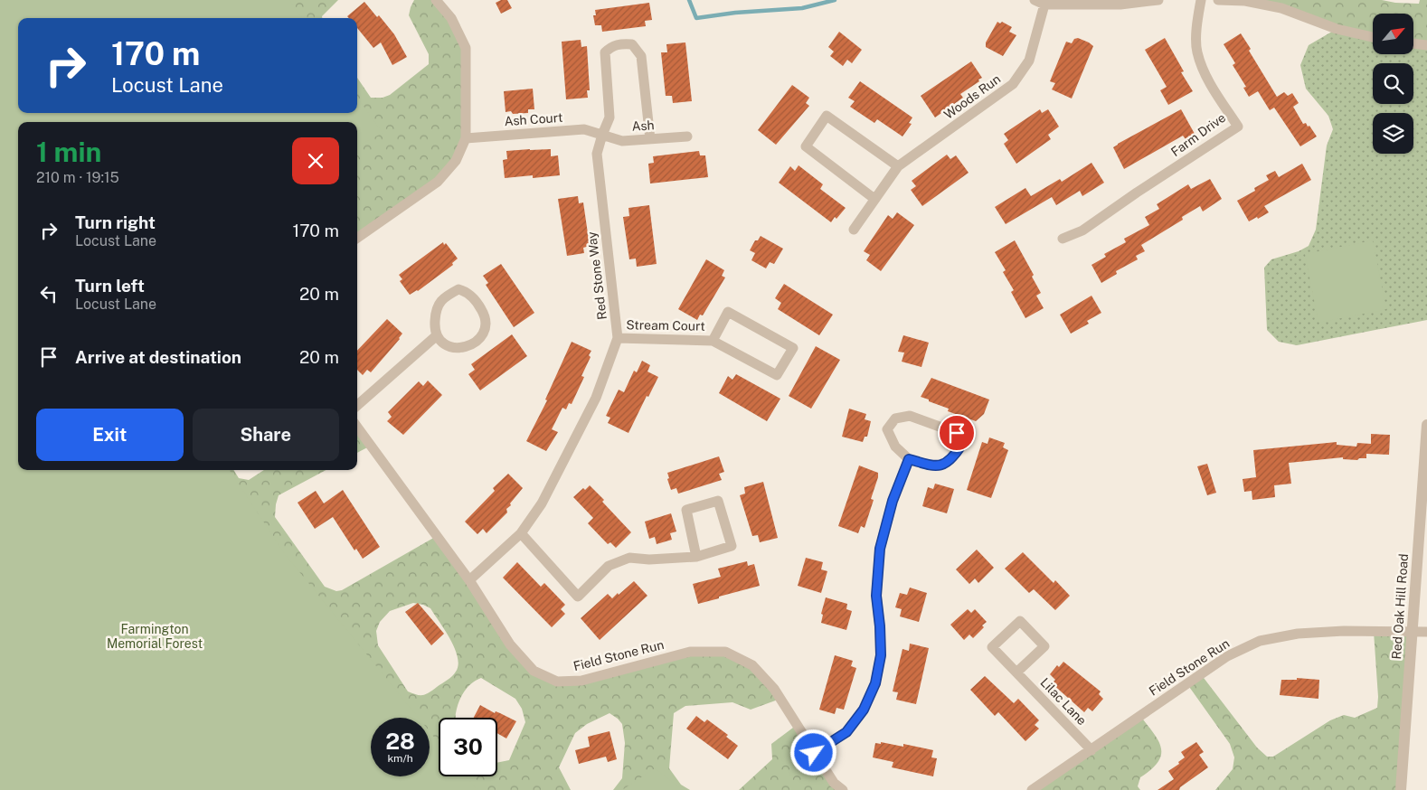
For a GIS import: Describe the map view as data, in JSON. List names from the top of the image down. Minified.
{"streets":{"street":["Woods Run","Ash Court","Ash","Farm Drive","Red Stone Way","Stream Court","Red Oak Hill Road","Field Stone Run","Lilac Lane"]},"crossings":[["Ash Court","Ash"],["Ash Court","Red Stone Way"],["Ash","Red Stone Way"],["Red Stone Way","Stream Court"],["Red Stone Way","Field Stone Run"],["Red Oak Hill Road","Field Stone Run"],["Field Stone Run","Lilac Lane"]],"parks":["Farmington Memorial Forest"],"north":"top right","page":{"turn":["170 m","Locust Lane"],"heading":["1 min","210 m · 19:15"],"list":[{"name":"Turn right","note":"Locust Lane","value":"170 m"},{"name":"Turn left","note":"Locust Lane","value":"20 m"},{"name":"Arrive at destination","value":"20 m"}],"buttons":["Exit","Share"],"speed":"28 km/h","limit":"30"}}
